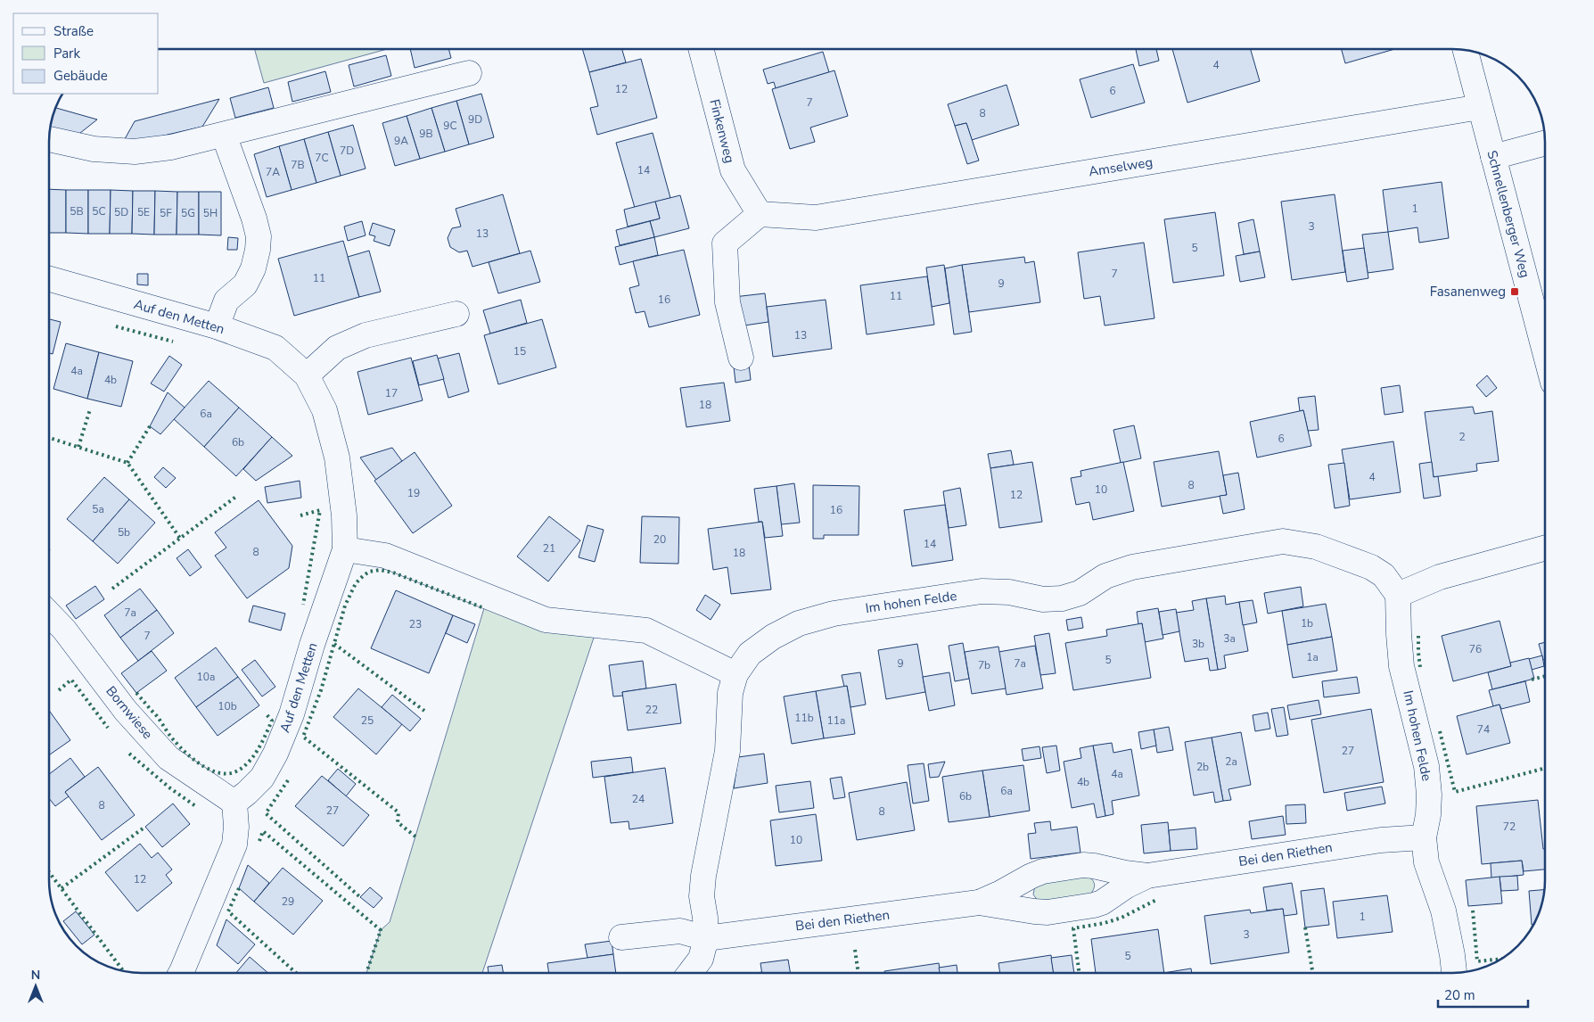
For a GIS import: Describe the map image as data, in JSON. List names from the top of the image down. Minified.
{"streets":{"street":["Finkenweg","Amselweg","Schnellenberger Weg","Auf den Metten","Im hohen Felde","Bornwiese","Bei den Riethen"]},"crossings":[["Finkenweg","Amselweg"],["Amselweg","Schnellenberger Weg"],["Auf den Metten","Bornwiese"],["Im hohen Felde","Bei den Riethen"]],"places":{"transit":["Fasanenweg"]},"house_numbers":["4","12","6","7","8","9D","9C","9B","9A","7D","7C","7B","14","7A","1","5B","5C","5D","5E","5F","5G","5H","3","13","5","7","11","9","11","16","13","15","4a","4b","17","18","6a","2","6","6b","4","8","10","19","12","5a","16","5b","20","14","21","8","18","7a","1b","23","7","3a","3b","76","1a","5","9","7a","7b","10a","10b","22","11b","25","11a","74","27","2a","2b","4a","4b","6a","6b","24","8","27","8","72","10","12","29","1","3","5"],"legend":["Straße","Park","Gebäude"],"scale_bar":"20 m","north":"top"}
